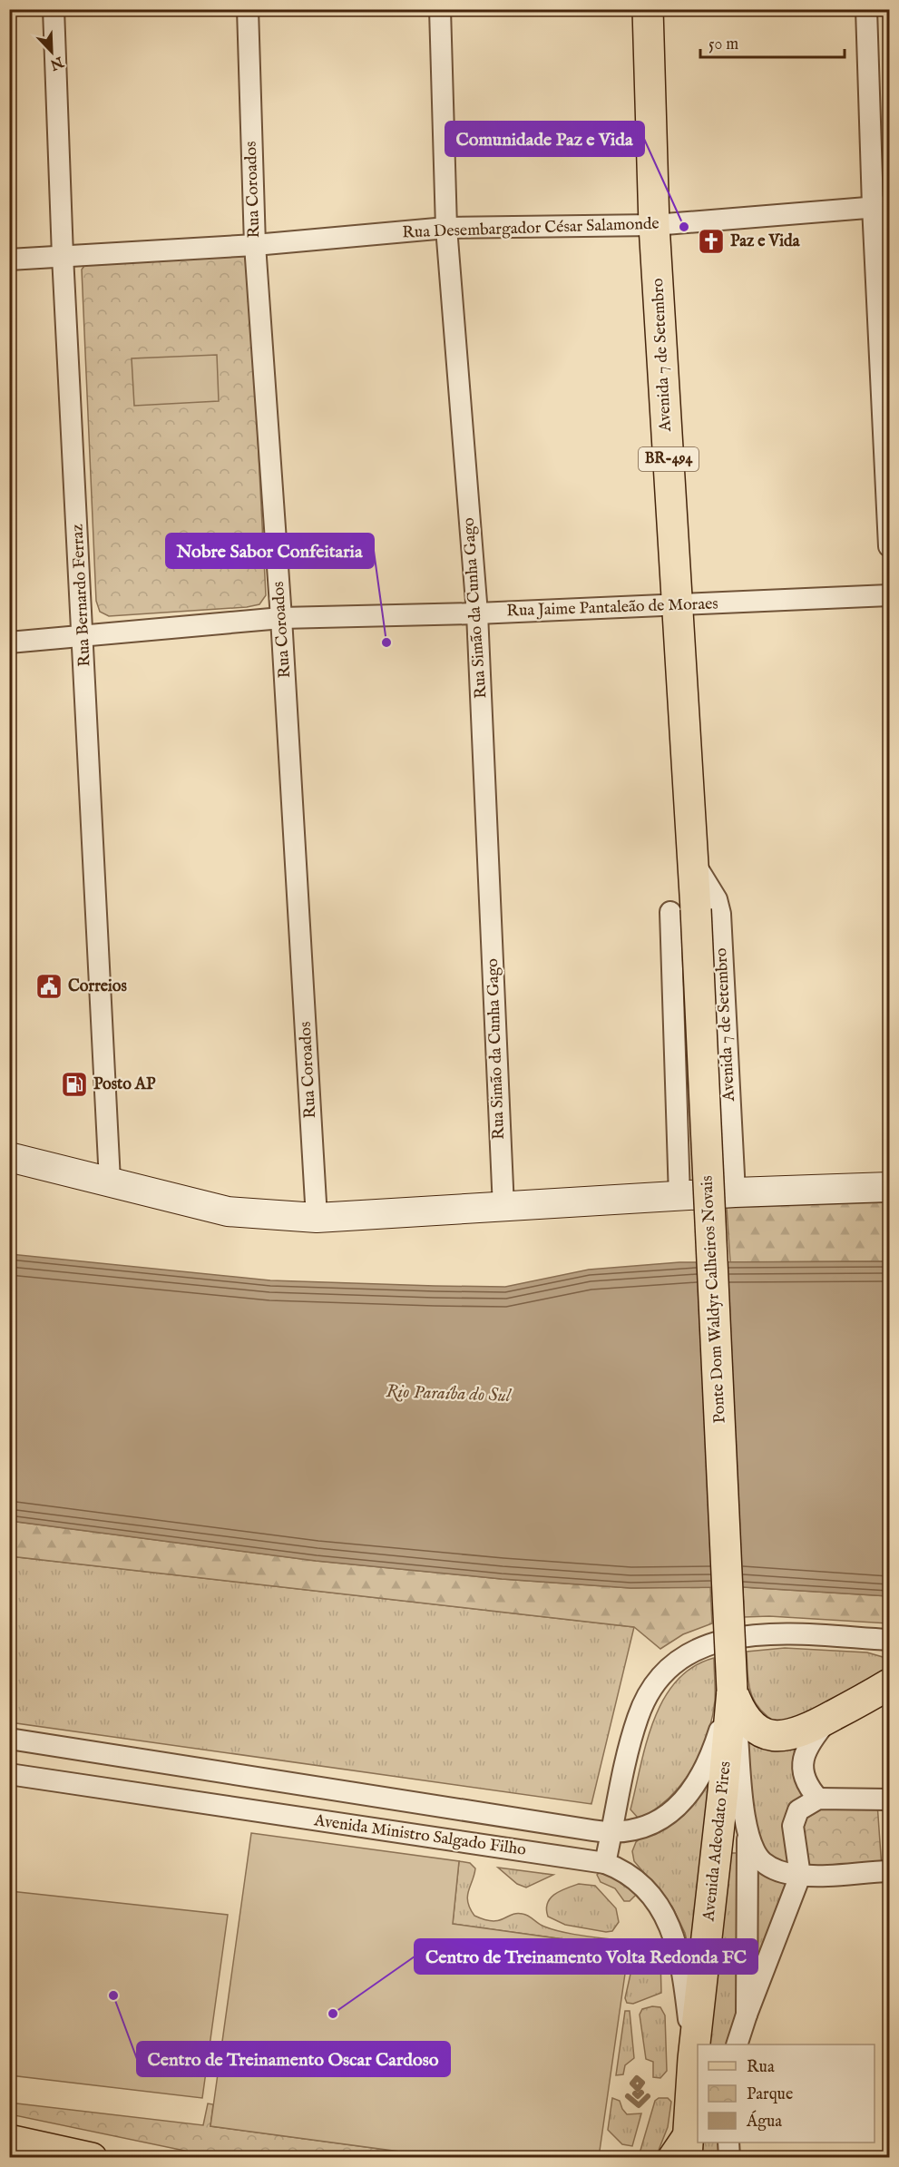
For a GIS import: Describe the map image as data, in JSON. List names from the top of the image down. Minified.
{"streets":{"main road":["Avenida 7 de Setembro","BR-494","Ponte Dom Waldyr Calheiros Novais","Avenida Adeodato Pires"],"street":["Rua Coroados","Rua Desembargador César Salamonde","Rua Bernardo Ferraz","Rua Simão da Cunha Gago","Rua Jaime Pantaleão de Moraes","Avenida Ministro Salgado Filho"]},"crossings":[["Rua Coroados","Rua Desembargador César Salamonde"],["Rua Coroados","Rua Jaime Pantaleão de Moraes"],["Rua Desembargador César Salamonde","Avenida 7 de Setembro"],["Rua Desembargador César Salamonde","Rua Bernardo Ferraz"],["Rua Desembargador César Salamonde","Rua Simão da Cunha Gago"],["Avenida 7 de Setembro","Rua Jaime Pantaleão de Moraes"],["Avenida 7 de Setembro","Ponte Dom Waldyr Calheiros Novais"],["Rua Bernardo Ferraz","Rua Jaime Pantaleão de Moraes"],["Rua Simão da Cunha Gago","Rua Jaime Pantaleão de Moraes"],["Ponte Dom Waldyr Calheiros Novais","Avenida Ministro Salgado Filho"],["Ponte Dom Waldyr Calheiros Novais","Avenida Adeodato Pires"],["Avenida Ministro Salgado Filho","Avenida Adeodato Pires"]],"water":["Rio Paraíba do Sul"],"places":{"other":["Comunidade Paz e Vida","Nobre Sabor Confeitaria","Centro de Treinamento Oscar Cardoso","Centro de Treinamento Volta Redonda FC"],"church":["Paz e Vida"],"public building":["Correios"],"fuel station":["Posto AP"]},"legend":["Rua","Parque","Água"],"scale_bar":"50 m","north":"bottom right"}
